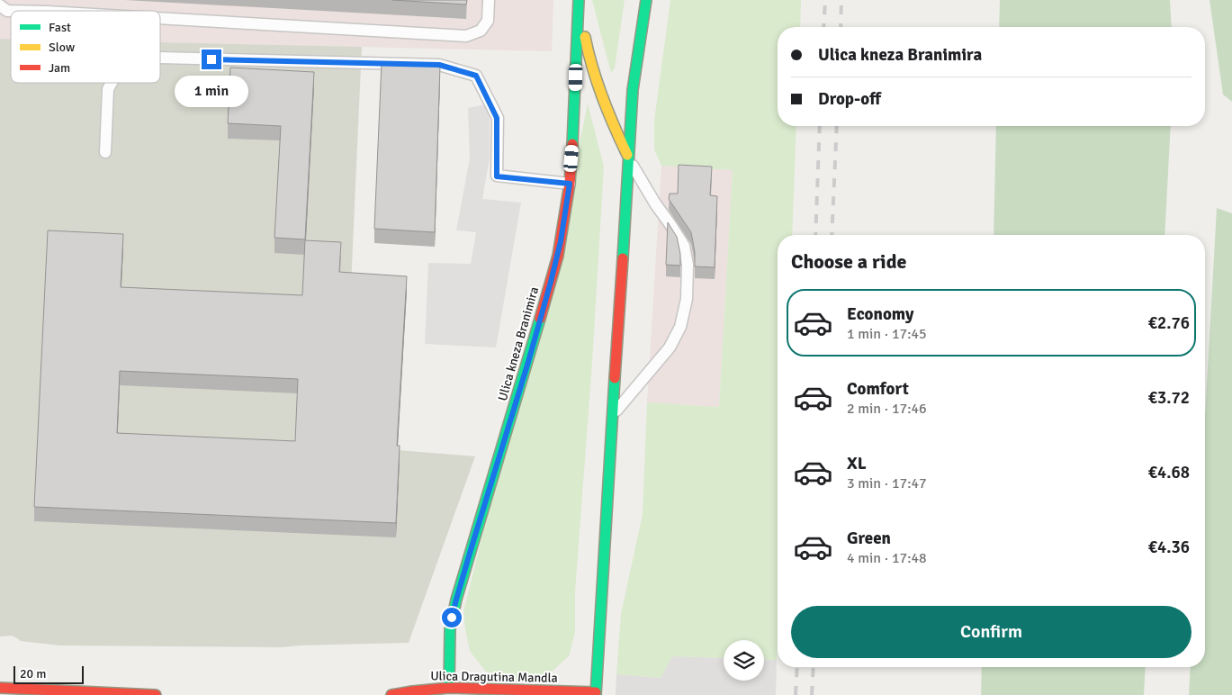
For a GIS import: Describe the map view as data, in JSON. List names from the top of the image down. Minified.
{"streets":{"main road":["Ulica kneza Branimira","Ulica Dragutina Mandla"]},"crossings":[["Ulica kneza Branimira","Ulica Dragutina Mandla"]],"legend":["Fast","Slow","Jam"],"scale_bar":"20 m","page":{"banner":["Ulica kneza Branimira","Drop-off"],"bubble":"1 min","heading":"Choose a ride","list":[{"name":"Economy","note":"1 min · 17:45","value":"€2.76"},{"name":"Comfort","note":"2 min · 17:46","value":"€3.72"},{"name":"XL","note":"3 min · 17:47","value":"€4.68"},{"name":"Green","note":"4 min · 17:48","value":"€4.36"}],"buttons":"Confirm","scale":"20 m"}}
